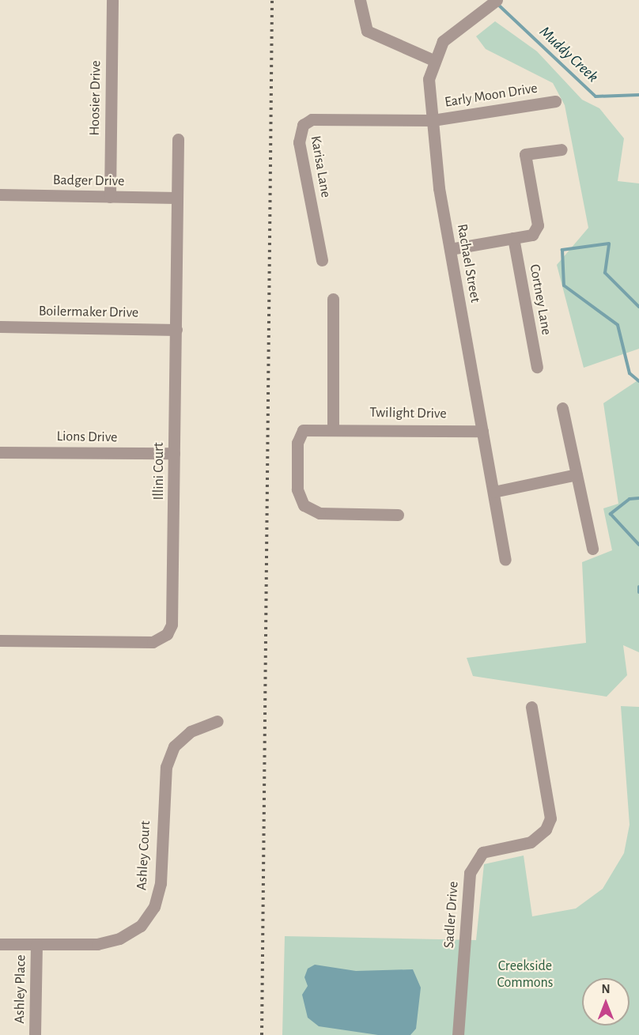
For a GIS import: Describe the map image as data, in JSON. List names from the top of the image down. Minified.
{"streets":{"street":["Early Moon Drive","Hoosier Drive","Karisa Lane","Badger Drive","Rachael Street","Cortney Lane","Boilermaker Drive","Twilight Drive","Lions Drive","Illini Court","Ashley Court","Sadler Drive","Ashley Place"]},"crossings":[["Early Moon Drive","Karisa Lane"],["Early Moon Drive","Rachael Street"],["Hoosier Drive","Badger Drive"],["Karisa Lane","Rachael Street"],["Badger Drive","Illini Court"],["Rachael Street","Twilight Drive"],["Boilermaker Drive","Illini Court"],["Lions Drive","Illini Court"],["Ashley Court","Ashley Place"]],"water":["Muddy Creek"],"parks":["Creekside Commons"],"north":"top"}
